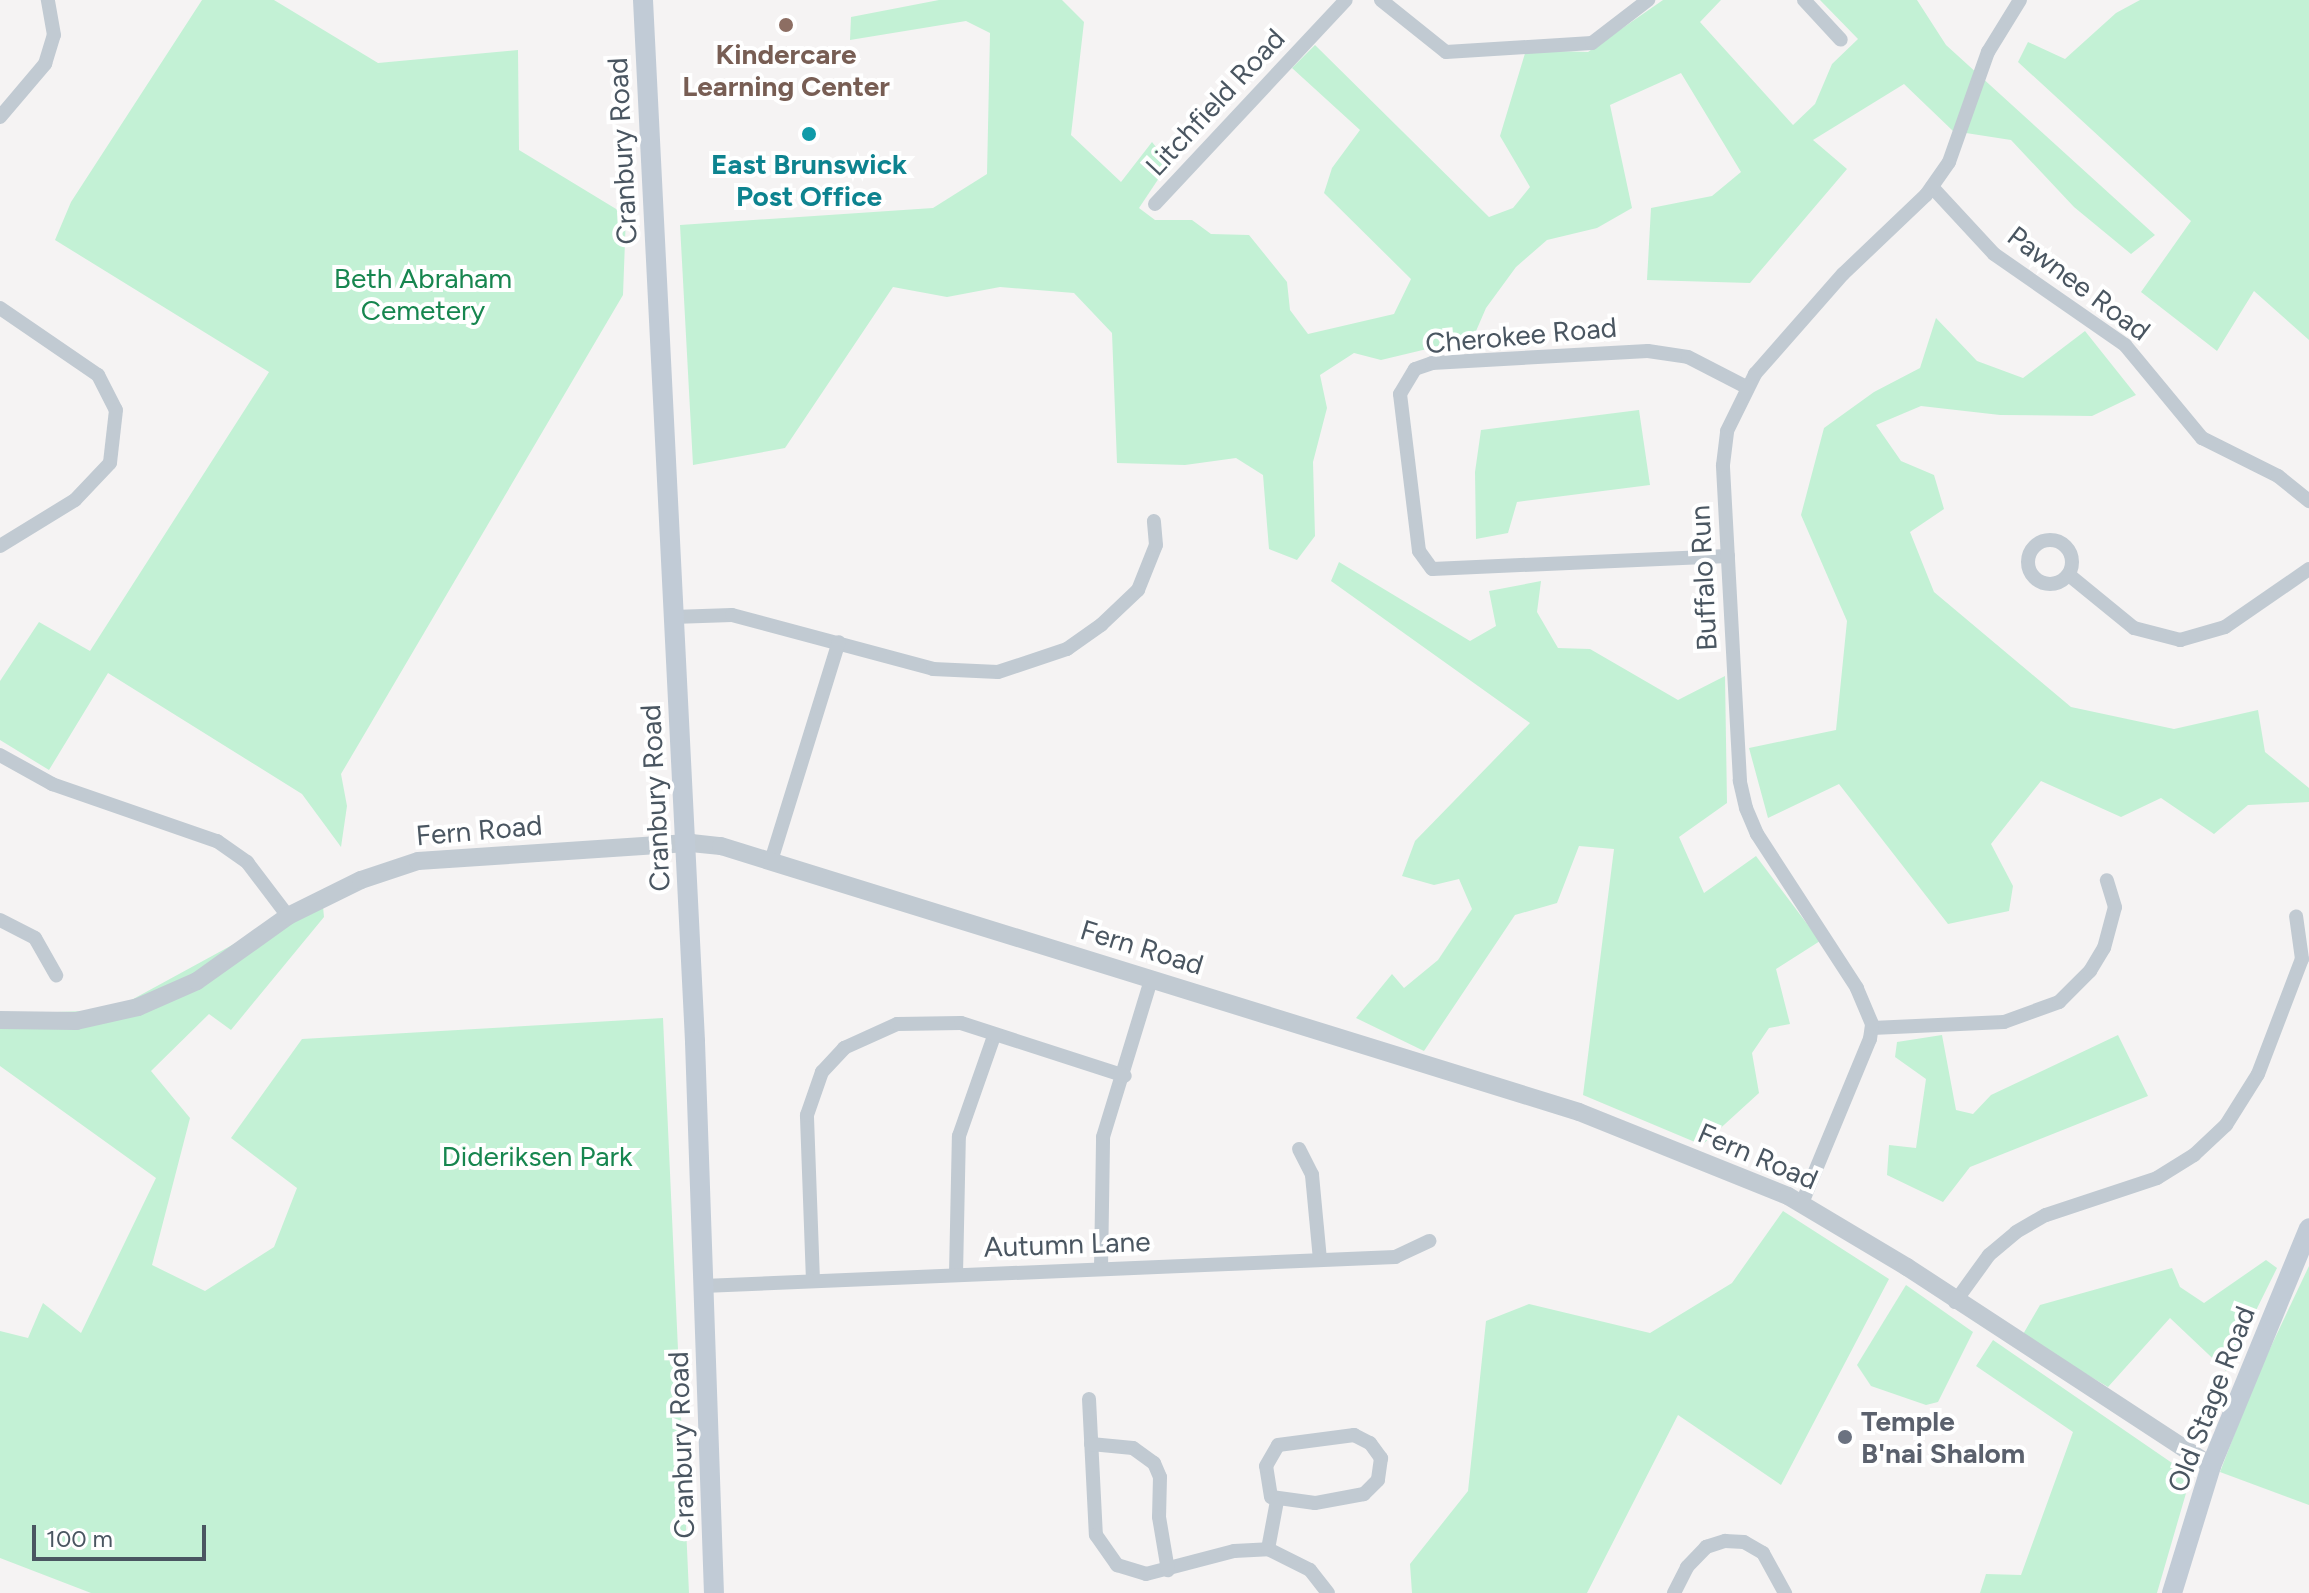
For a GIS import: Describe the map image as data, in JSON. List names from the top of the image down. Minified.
{"streets":{"main road":["Cranbury Road","Old Stage Road"],"street":["Litchfield Road","Pawnee Road","Cherokee Road","Buffalo Run","Fern Road","Autumn Lane"]},"crossings":[["Cranbury Road","Fern Road"],["Cranbury Road","Autumn Lane"],["Pawnee Road","Buffalo Run"],["Cherokee Road","Buffalo Run"],["Fern Road","Old Stage Road"]],"parks":["Beth Abraham Cemetery","Dideriksen Park"],"places":["Kindercare Learning Center","East Brunswick Post Office","Temple B'nai Shalom"],"scale_bar":"100 m"}
